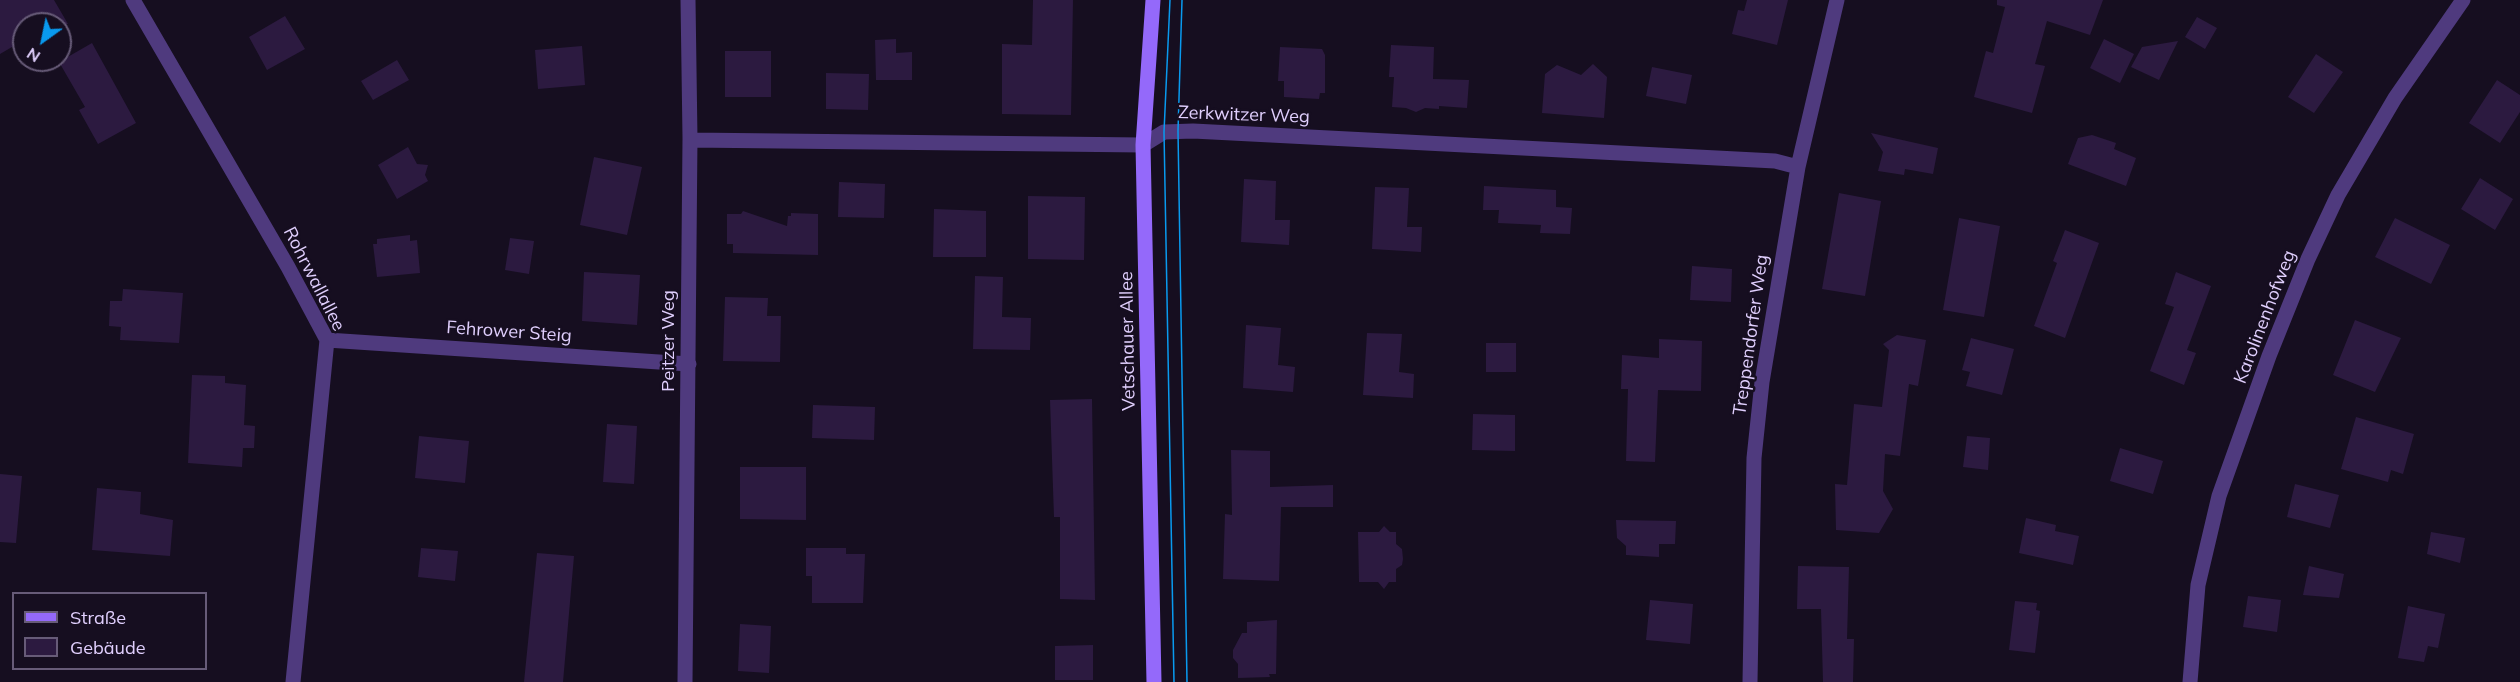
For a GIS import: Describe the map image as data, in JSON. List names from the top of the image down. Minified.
{"streets":{"street":["Zerkwitzer Weg","Rohrwallallee","Karolinenhofweg","Fehrower Steig","Treppendorfer Weg","Peitzer Weg","Vetschauer Allee"]},"crossings":[["Zerkwitzer Weg","Treppendorfer Weg"],["Zerkwitzer Weg","Peitzer Weg"],["Zerkwitzer Weg","Vetschauer Allee"],["Rohrwallallee","Fehrower Steig"],["Fehrower Steig","Peitzer Weg"]],"legend":["Straße","Gebäude"],"north":"bottom left"}
